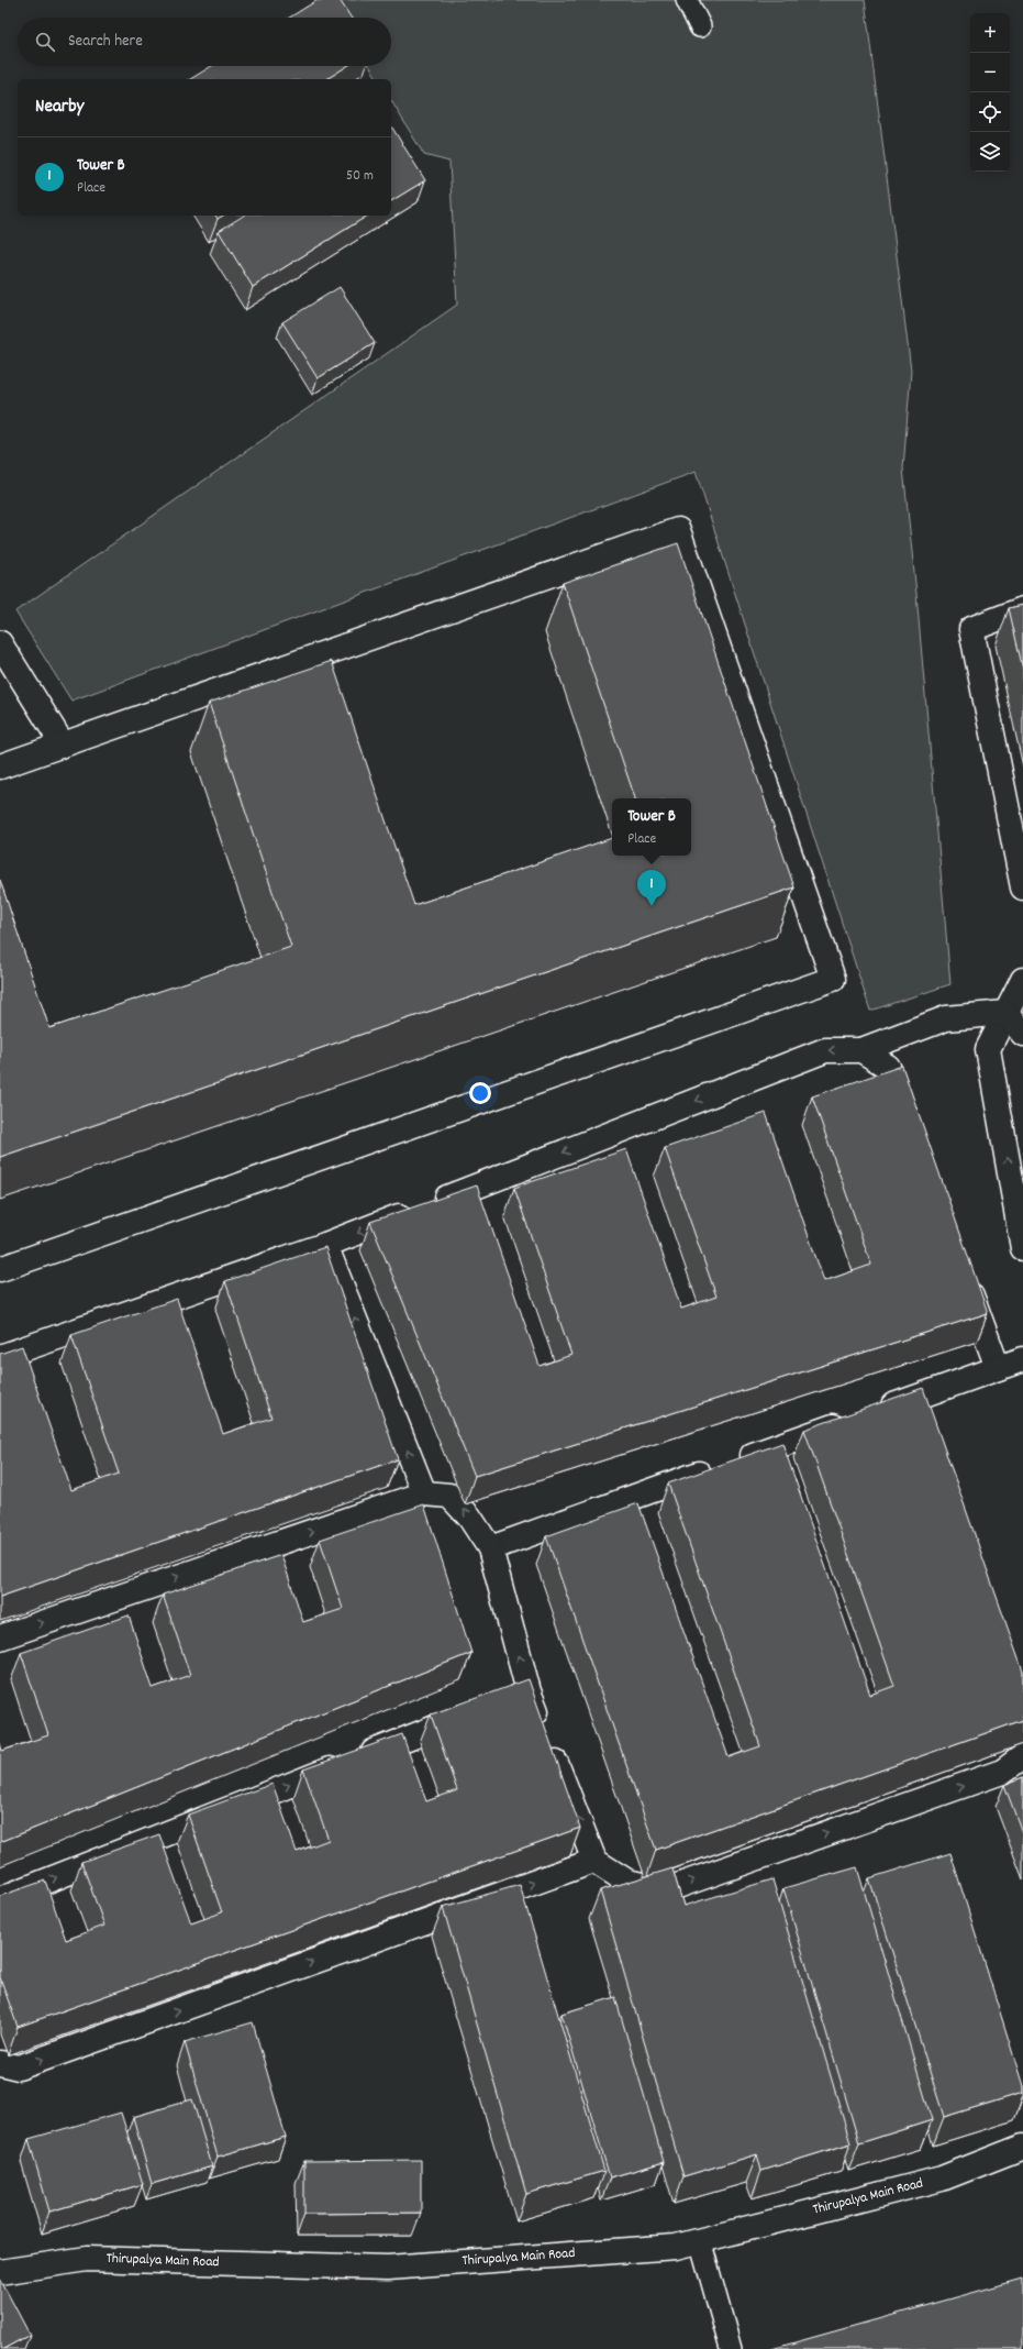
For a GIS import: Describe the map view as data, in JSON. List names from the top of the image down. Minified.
{"streets":{"street":["Thirupalya Main Road"]},"page":{"map_buttons":["+","−"],"search":"Search here","heading":"Nearby","list":[{"mark":"1","name":"Tower B","note":"Place","value":"50 m"}],"popup":["Tower B","Place"],"pins":"1"}}
